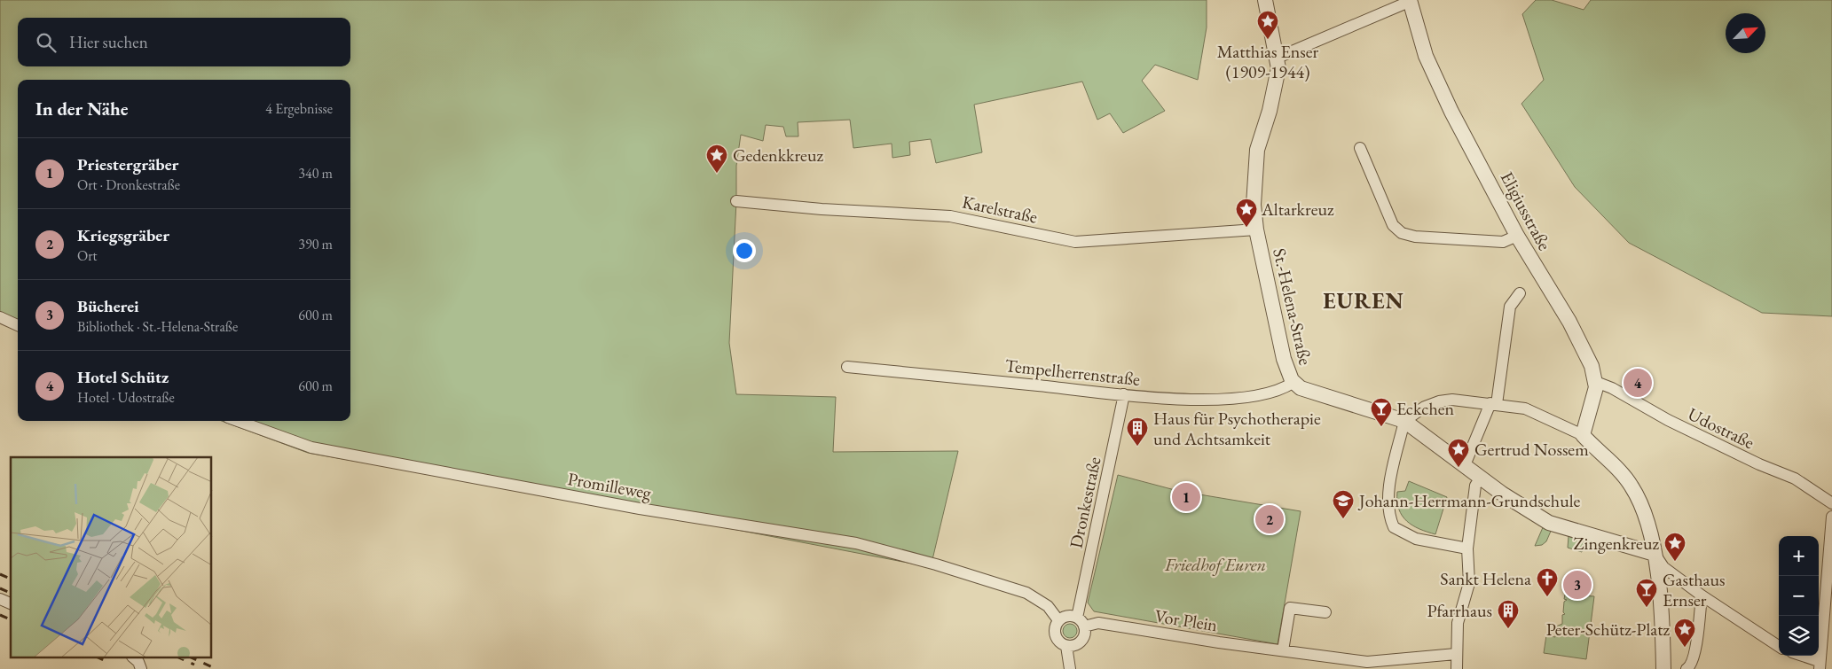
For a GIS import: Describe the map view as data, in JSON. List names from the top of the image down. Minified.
{"streets":{"street":["Karelstraße","Eligiusstraße","St.-Helena-Straße","Tempelherrenstraße","Udostraße","Promilleweg","Dronkestraße","Vor Plein"]},"crossings":[["Karelstraße","St.-Helena-Straße"],["Eligiusstraße","Udostraße"],["St.-Helena-Straße","Tempelherrenstraße"],["Tempelherrenstraße","Dronkestraße"],["Promilleweg","Dronkestraße"],["Promilleweg","Vor Plein"],["Dronkestraße","Vor Plein"]],"districts":["EUREN"],"parks":["Friedhof Euren"],"places":{"place":["Matthias Enser (1909-1944)","Gedenkkreuz","Altarkreuz","Gertrud Nossem","Zingenkreuz","Peter-Schütz-Platz"],"bar":["Eckchen","Gasthaus Ernser"],"building":["Haus für Psychotherapie und Achtsamkeit","Pfarrhaus"],"school or university":["Johann-Herrmann-Grundschule"],"church":["Sankt Helena"]},"north":"top right","page":{"search":"Hier suchen","heading":["In der Nähe","4 Ergebnisse"],"list":[{"mark":"1","name":"Priestergräber","note":"Ort · Dronkestraße","value":"340 m"},{"mark":"2","name":"Kriegsgräber","note":"Ort","value":"390 m"},{"mark":"3","name":"Bücherei","note":"Bibliothek · St.-Helena-Straße","value":"600 m"},{"mark":"4","name":"Hotel Schütz","note":"Hotel · Udostraße","value":"600 m"}],"pins":["4","1","2","3"],"map_buttons":["+","−"]}}
